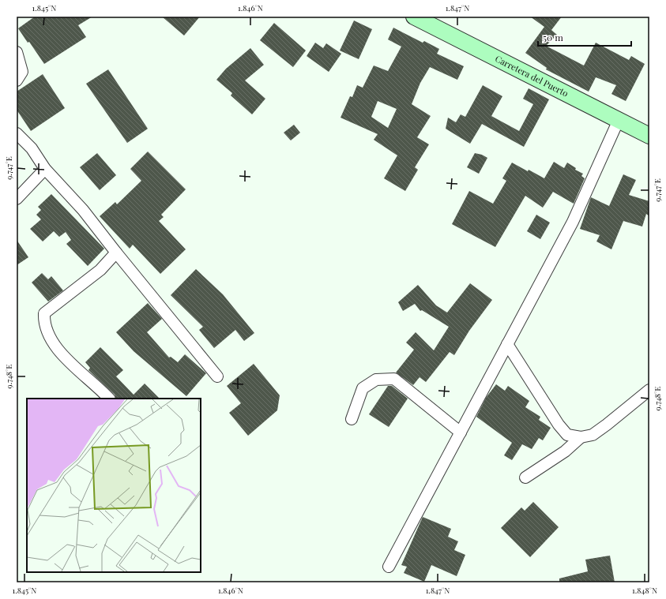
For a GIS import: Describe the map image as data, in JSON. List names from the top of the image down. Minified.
{"streets":{"main road":["Carretera del Puerto"]},"scale_bar":"50 m","coordinates":["1.845°N","1.846°N","1.847°N","9.747°E","9.748°E","1.848°N"]}
